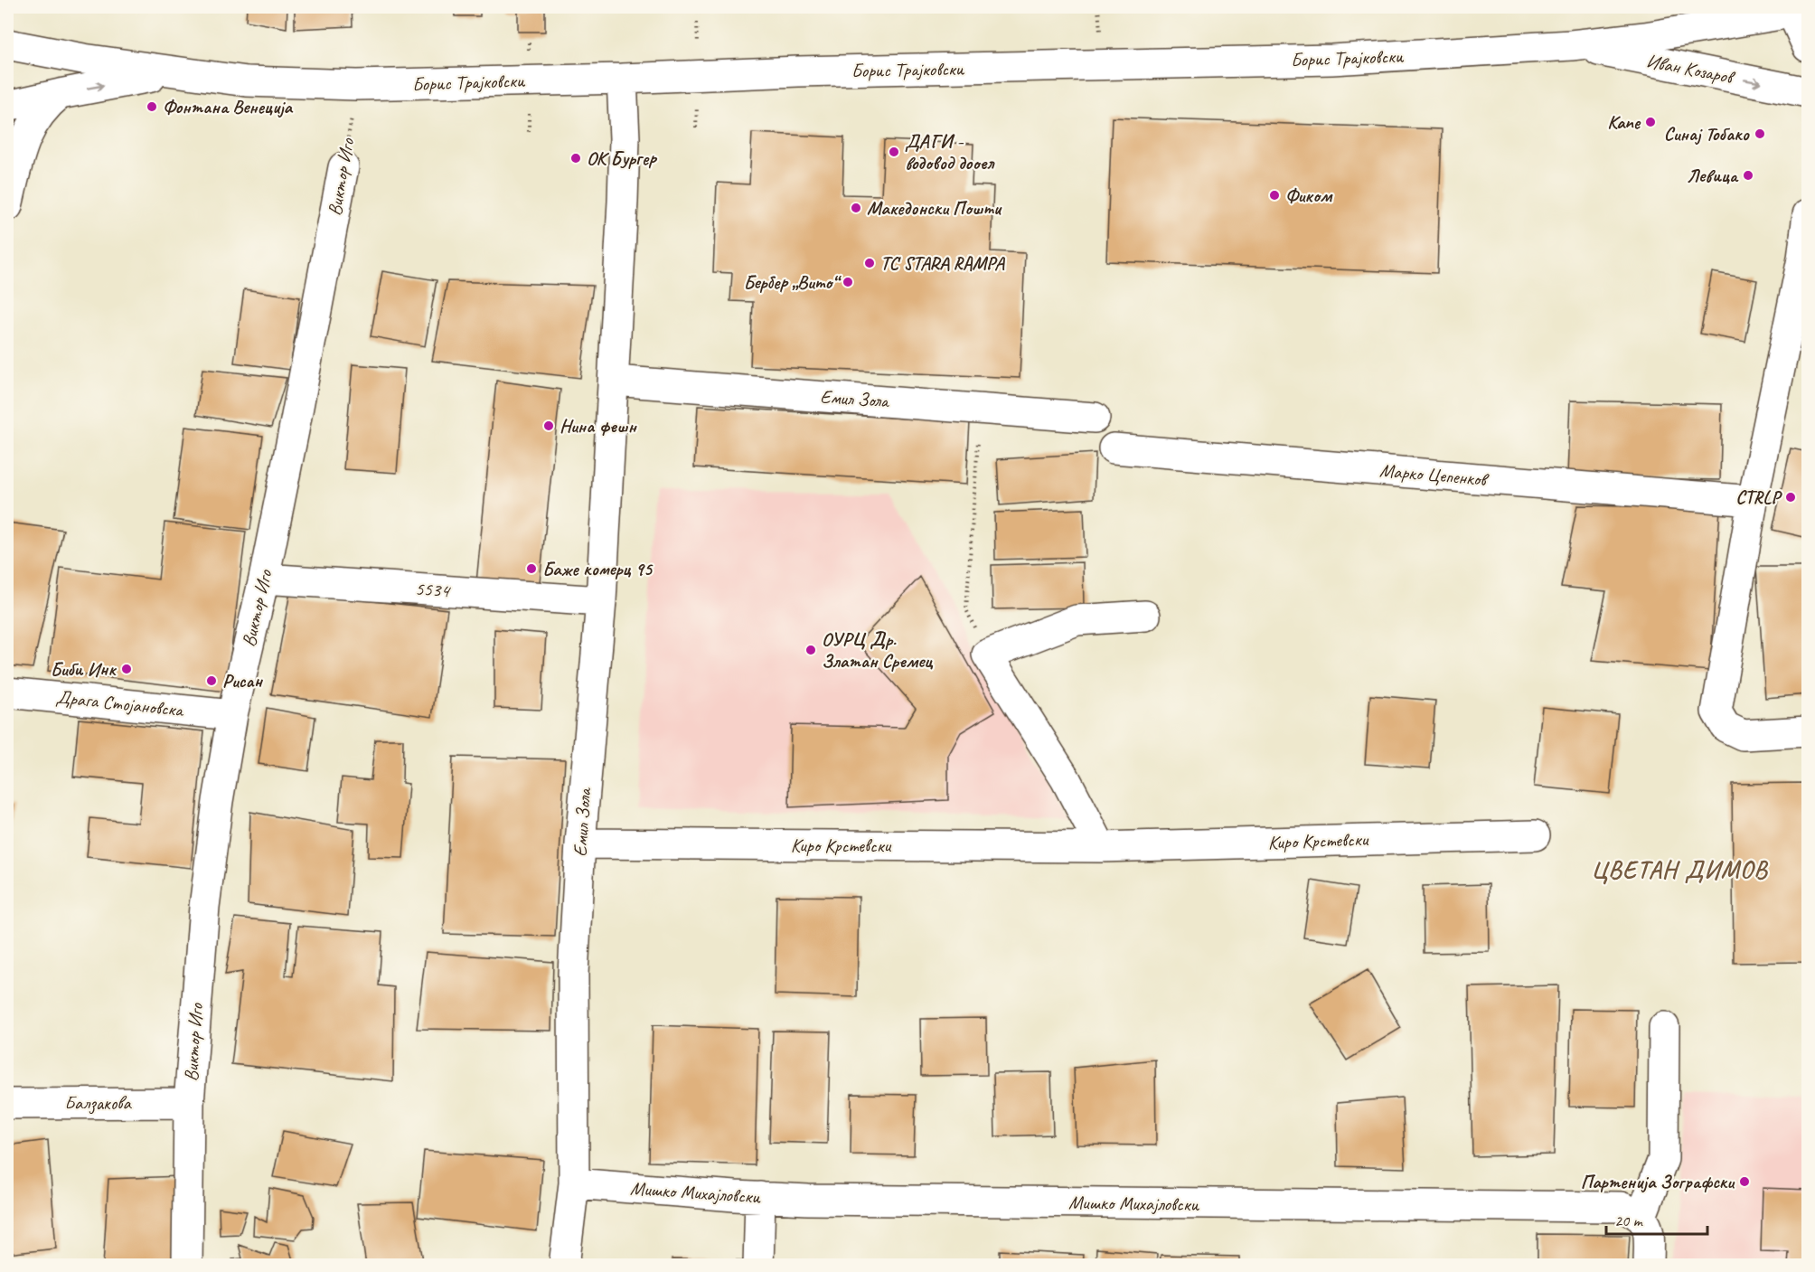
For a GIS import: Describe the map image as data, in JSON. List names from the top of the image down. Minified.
{"streets":{"street":["Борис Трајковски","Иван Козаров","Виктор Иго","Емил Зола","Марко Цепенков","5534","Драга Стојановска","Киро Крстевски","Балзакова","Мишко Михајловски"]},"crossings":[["Борис Трајковски","Иван Козаров"],["Борис Трајковски","Виктор Иго"],["Борис Трајковски","Емил Зола"],["Виктор Иго","5534"],["Виктор Иго","Драга Стојановска"],["Виктор Иго","Балзакова"],["Емил Зола","5534"],["Емил Зола","Киро Крстевски"],["Емил Зола","Мишко Михајловски"]],"one_way":["Иван Козаров"],"districts":["ЦВЕТАН ДИМОВ"],"places":["Фонтана Венеција","Kane","Синај Тобако","ДАГИ - водовод дооел","ОК Бургер","Левица","Фиком","Македонски Пошти","TC STARA RAMPA","Бербер „Вито“","Нина фешн","CTRLP","Баже комерц 95","ОУРЦ Др. Златан Сремец","Биби Инк","Рисан","Партенија Зографски"],"scale_bar":"20 m"}
